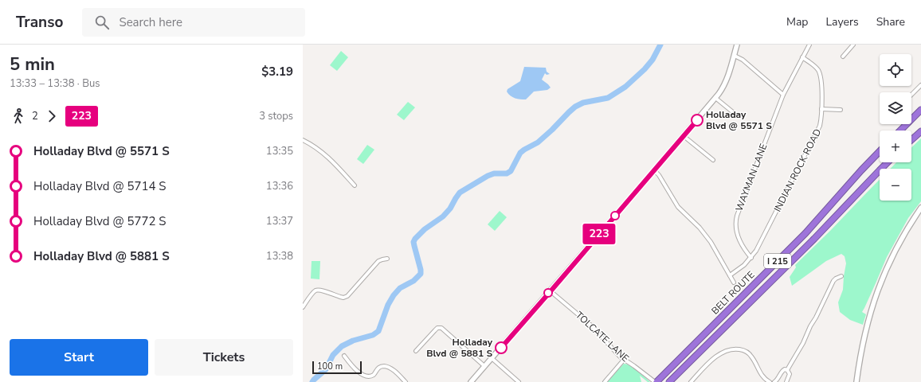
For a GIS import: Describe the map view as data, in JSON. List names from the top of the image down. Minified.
{"streets":{"highway":["I 215","BELT ROUTE"],"street":["INDIAN ROCK ROAD","WAYMAN LANE","TOLCATE LANE"]},"crossings":[["INDIAN ROCK ROAD","WAYMAN LANE"],["BELT ROUTE","TOLCATE LANE"]],"places":["Holladay Blvd @ 5571 S","Holladay Blvd @ 5881 S"],"lines":["bus line 223"],"scale_bar":"100 m","page":{"header":"Transo","search":"Search here","nav":["Map","Layers","Share"],"heading":["5 min","13:33 – 13:38 · Bus","$3.19"],"on_map":"223","map_buttons":["+","−"],"legs":["2","223","3 stops"],"list":[{"name":"Holladay Blvd @ 5571 S","value":"13:35"},{"name":"Holladay Blvd @ 5714 S","value":"13:36"},{"name":"Holladay Blvd @ 5772 S","value":"13:37"},{"name":"Holladay Blvd @ 5881 S","value":"13:38"}],"buttons":["Start","Tickets"],"scale":"100 m"}}
